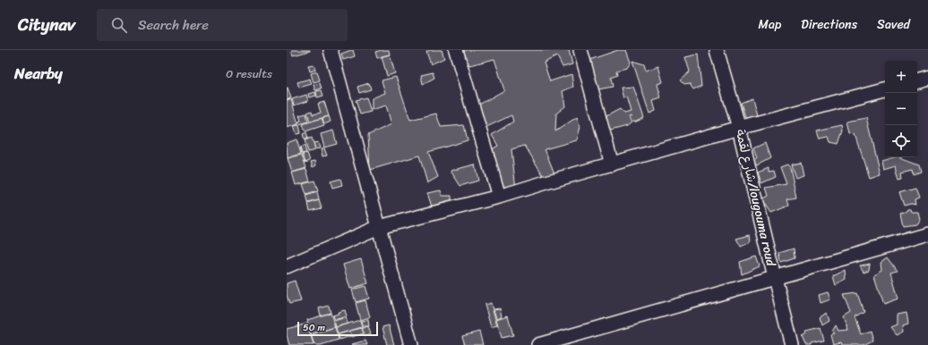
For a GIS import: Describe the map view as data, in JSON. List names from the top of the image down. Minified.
{"streets":{"street":["شارع لقمة/lougouma roud"]},"scale_bar":"50 m","page":{"header":"Citynav","search":"Search here","nav":["Map","Directions","Saved"],"heading":["Nearby","0 results"],"map_buttons":["+","−"],"scale":"50 m"}}
